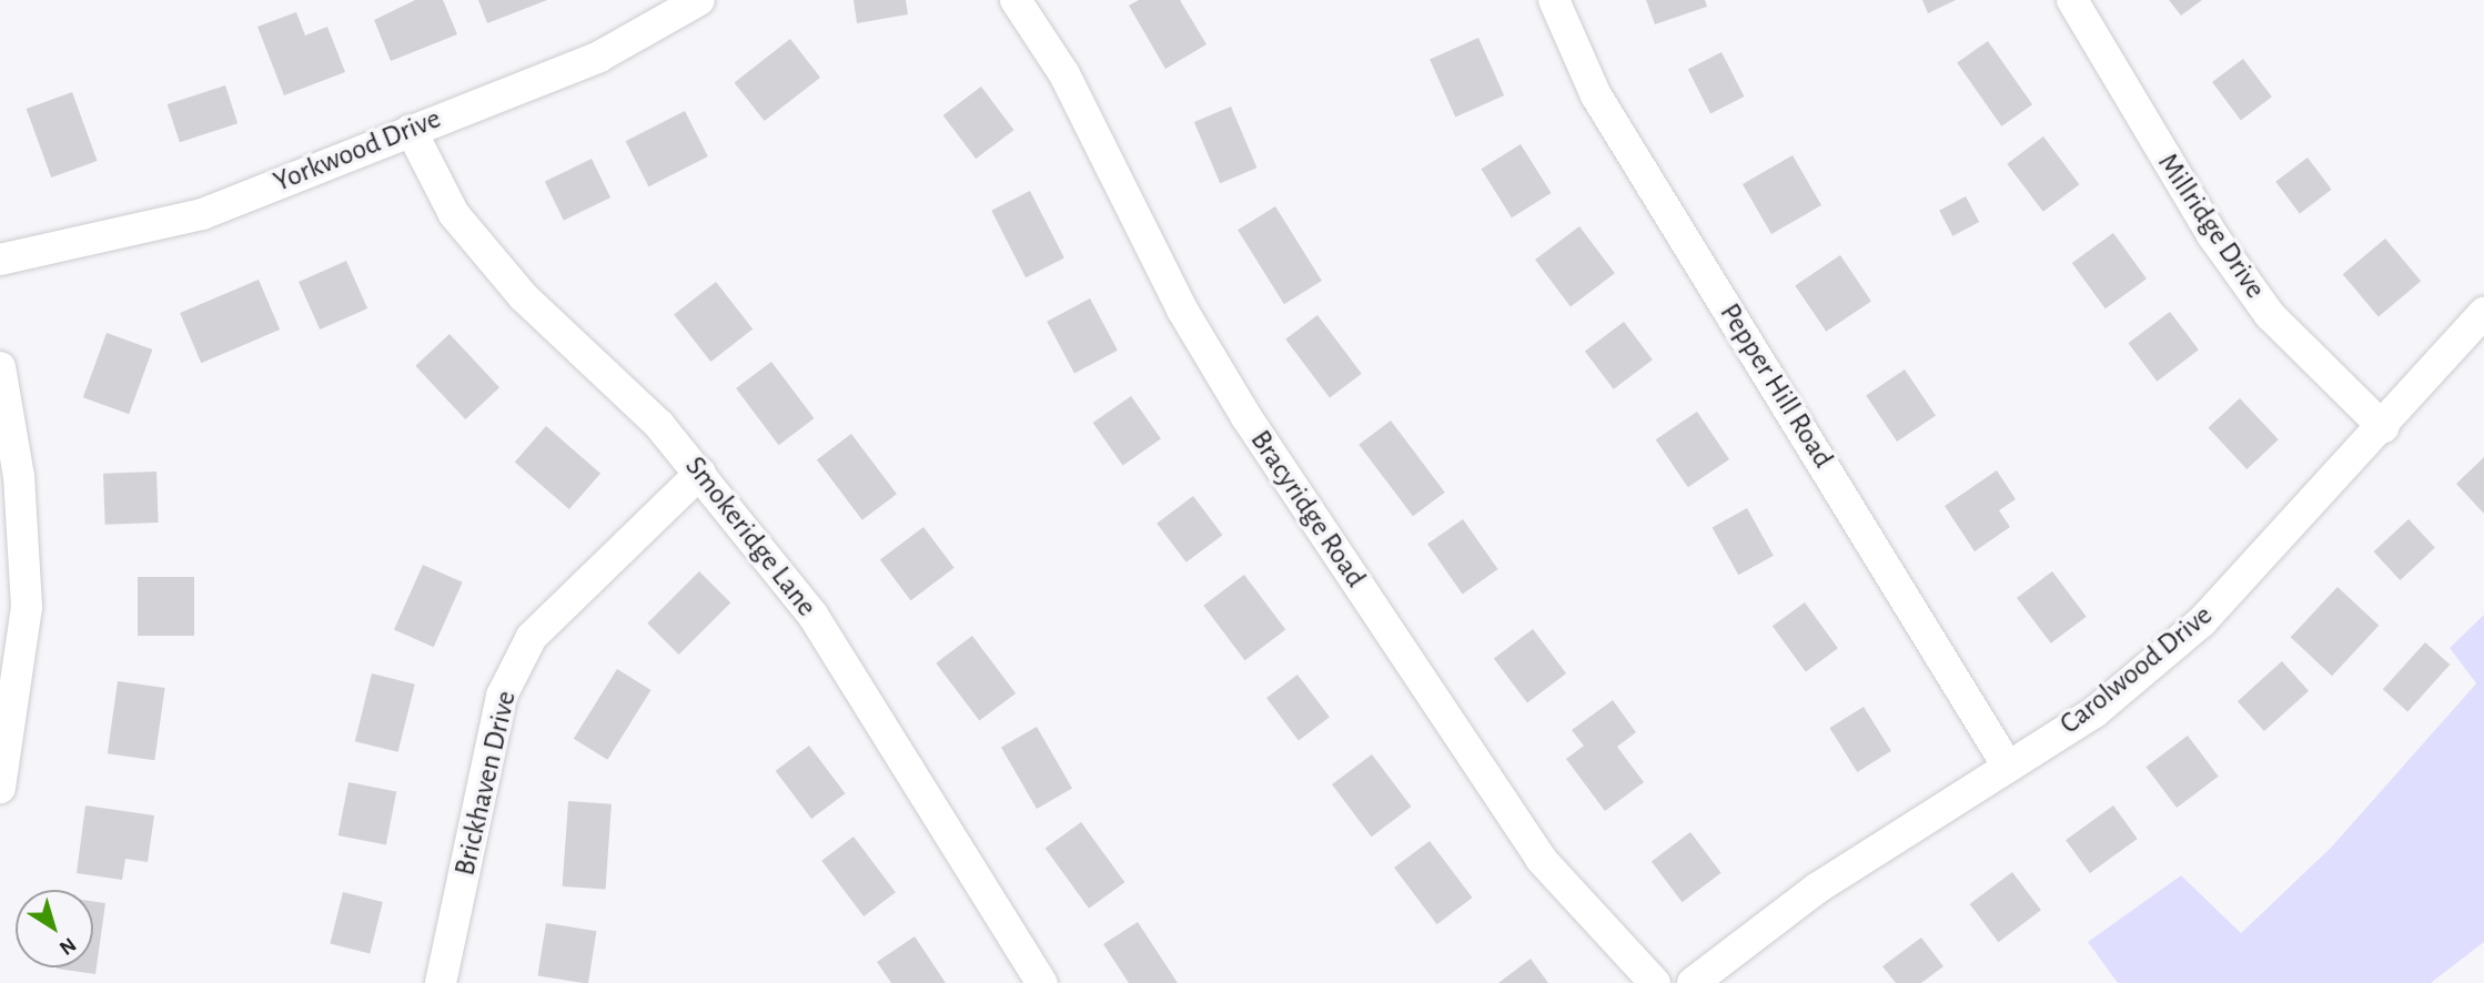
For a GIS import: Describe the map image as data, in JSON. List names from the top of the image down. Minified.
{"streets":{"street":["Yorkwood Drive","Millridge Drive","Pepper Hill Road","Bracyridge Road","Smokeridge Lane","Carolwood Drive","Brickhaven Drive"]},"crossings":[["Yorkwood Drive","Smokeridge Lane"],["Millridge Drive","Carolwood Drive"],["Pepper Hill Road","Carolwood Drive"],["Smokeridge Lane","Brickhaven Drive"]],"north":"bottom right"}
